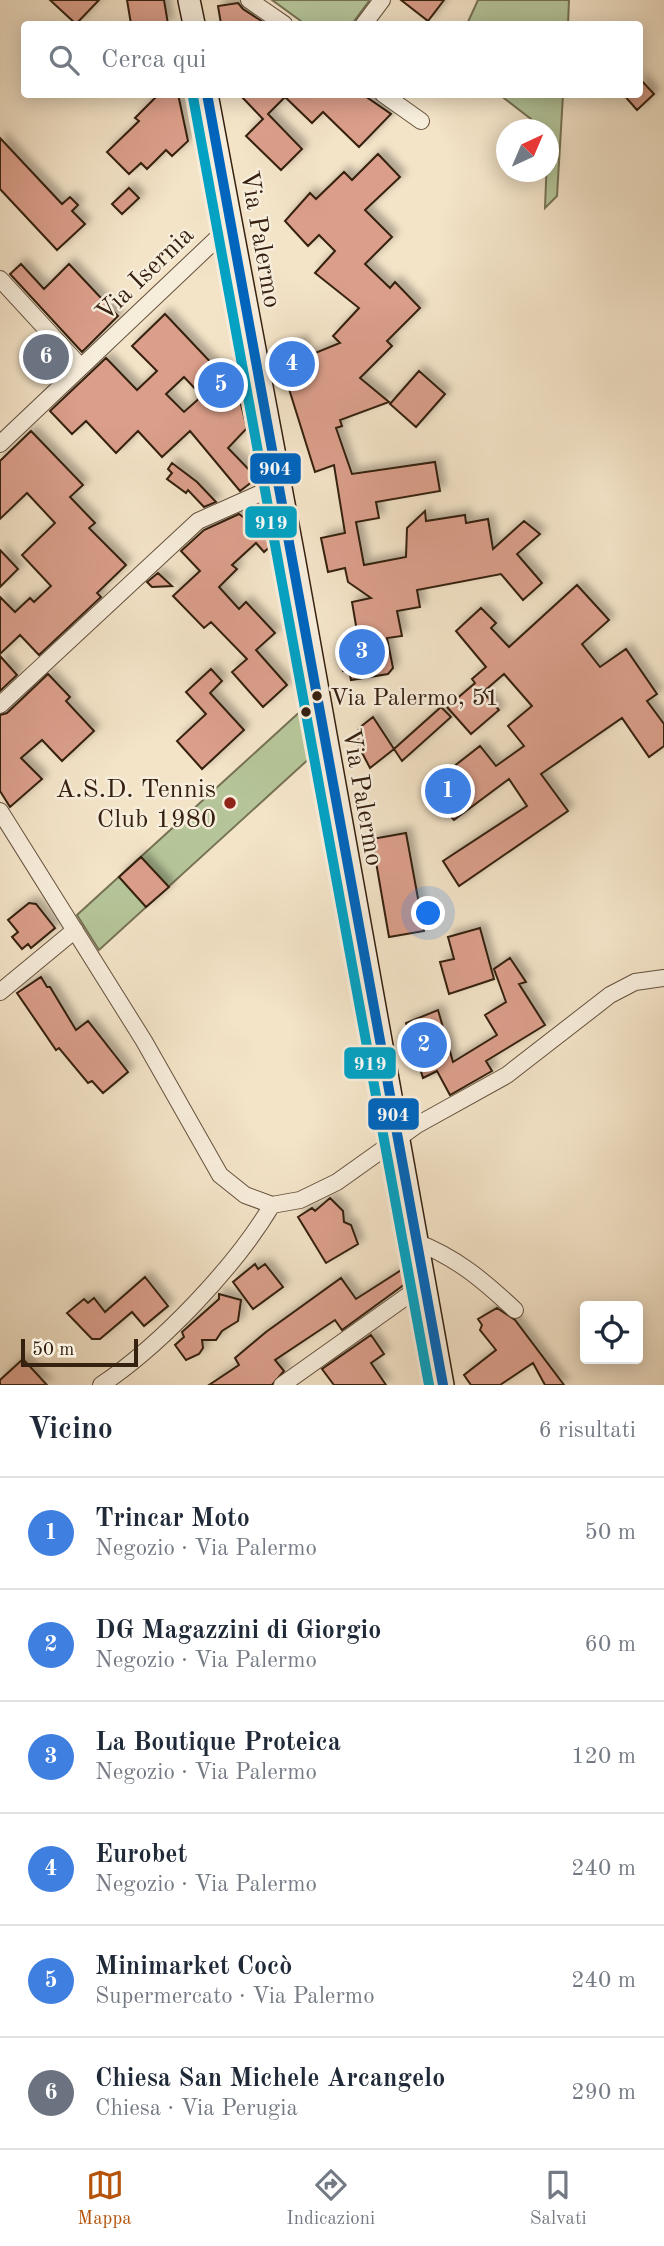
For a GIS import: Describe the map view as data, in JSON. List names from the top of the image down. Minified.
{"streets":{"main road":["Via Palermo"],"street":["Via Isernia"]},"crossings":[["Via Palermo","Via Isernia"]],"places":["Via Palermo, 51","A.S.D. Tennis Club 1980"],"lines":["transit line 904","transit line 919"],"scale_bar":"50 m","north":"top right","page":{"search":"Cerca qui","pins":["6","4","5","3","1","2"],"scale":"50 m","heading":["Vicino","6 risultati"],"list":[{"mark":"1","name":"Trincar Moto","note":"Negozio · Via Palermo","value":"50 m"},{"mark":"2","name":"DG Magazzini di Giorgio","note":"Negozio · Via Palermo","value":"60 m"},{"mark":"3","name":"La Boutique Proteica","note":"Negozio · Via Palermo","value":"120 m"},{"mark":"4","name":"Eurobet","note":"Negozio · Via Palermo","value":"240 m"},{"mark":"5","name":"Minimarket Cocò","note":"Supermercato · Via Palermo","value":"240 m"},{"mark":"6","name":"Chiesa San Michele Arcangelo","note":"Chiesa · Via Perugia","value":"290 m"}],"nav":["Mappa","Indicazioni","Salvati"]}}
